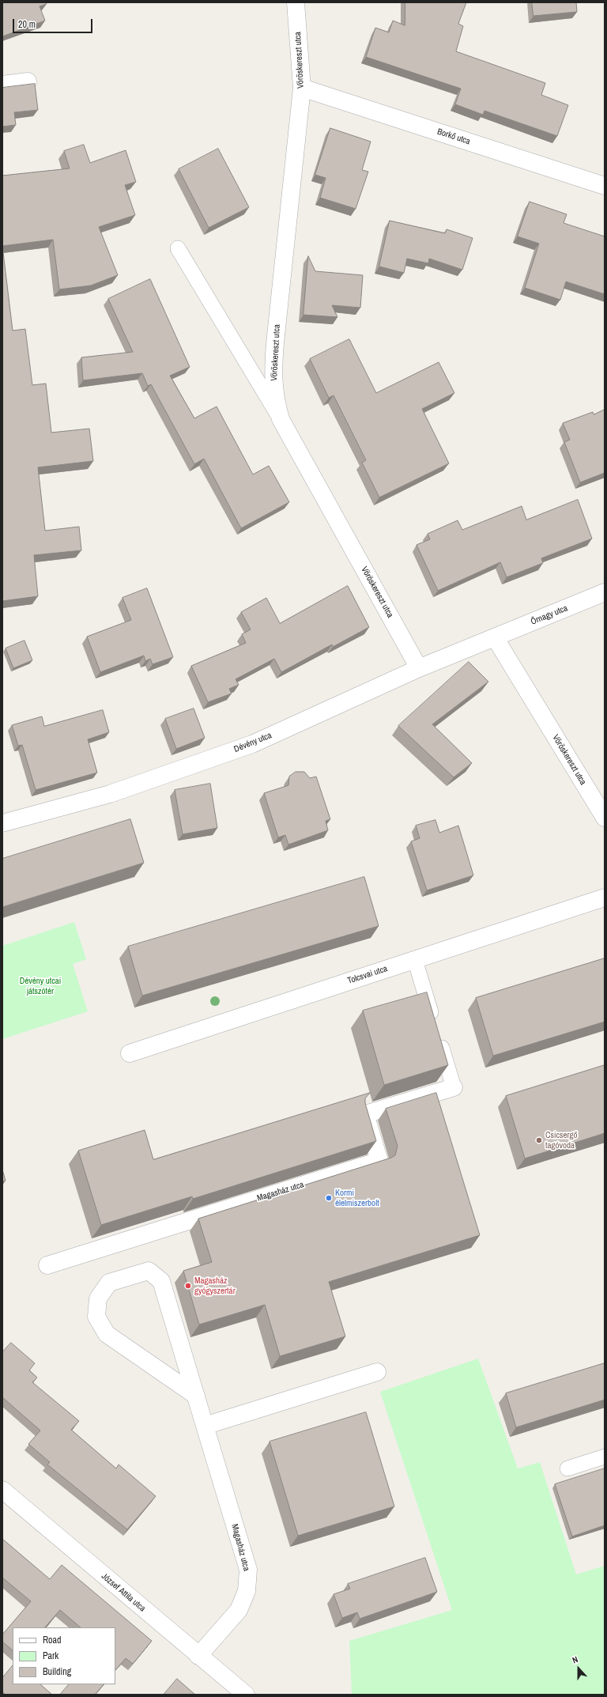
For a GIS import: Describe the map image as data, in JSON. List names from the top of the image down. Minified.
{"streets":{"street":["Vöröskereszt utca","Borkő utca","Őrnagy utca","Dévény utca","Tolcsvai utca","Magasház utca","József Attila utca"]},"crossings":[["Vöröskereszt utca","Borkő utca"],["Vöröskereszt utca","Őrnagy utca"],["Vöröskereszt utca","Dévény utca"],["Őrnagy utca","Dévény utca"],["Magasház utca","József Attila utca"]],"parks":["Dévény utcai játszótér"],"places":["Csicsergő tagóvoda","Kormi élelmiszerbolt","Magasház gyógyszertár"],"legend":["Road","Park","Building"],"scale_bar":"20 m","north":"top"}
